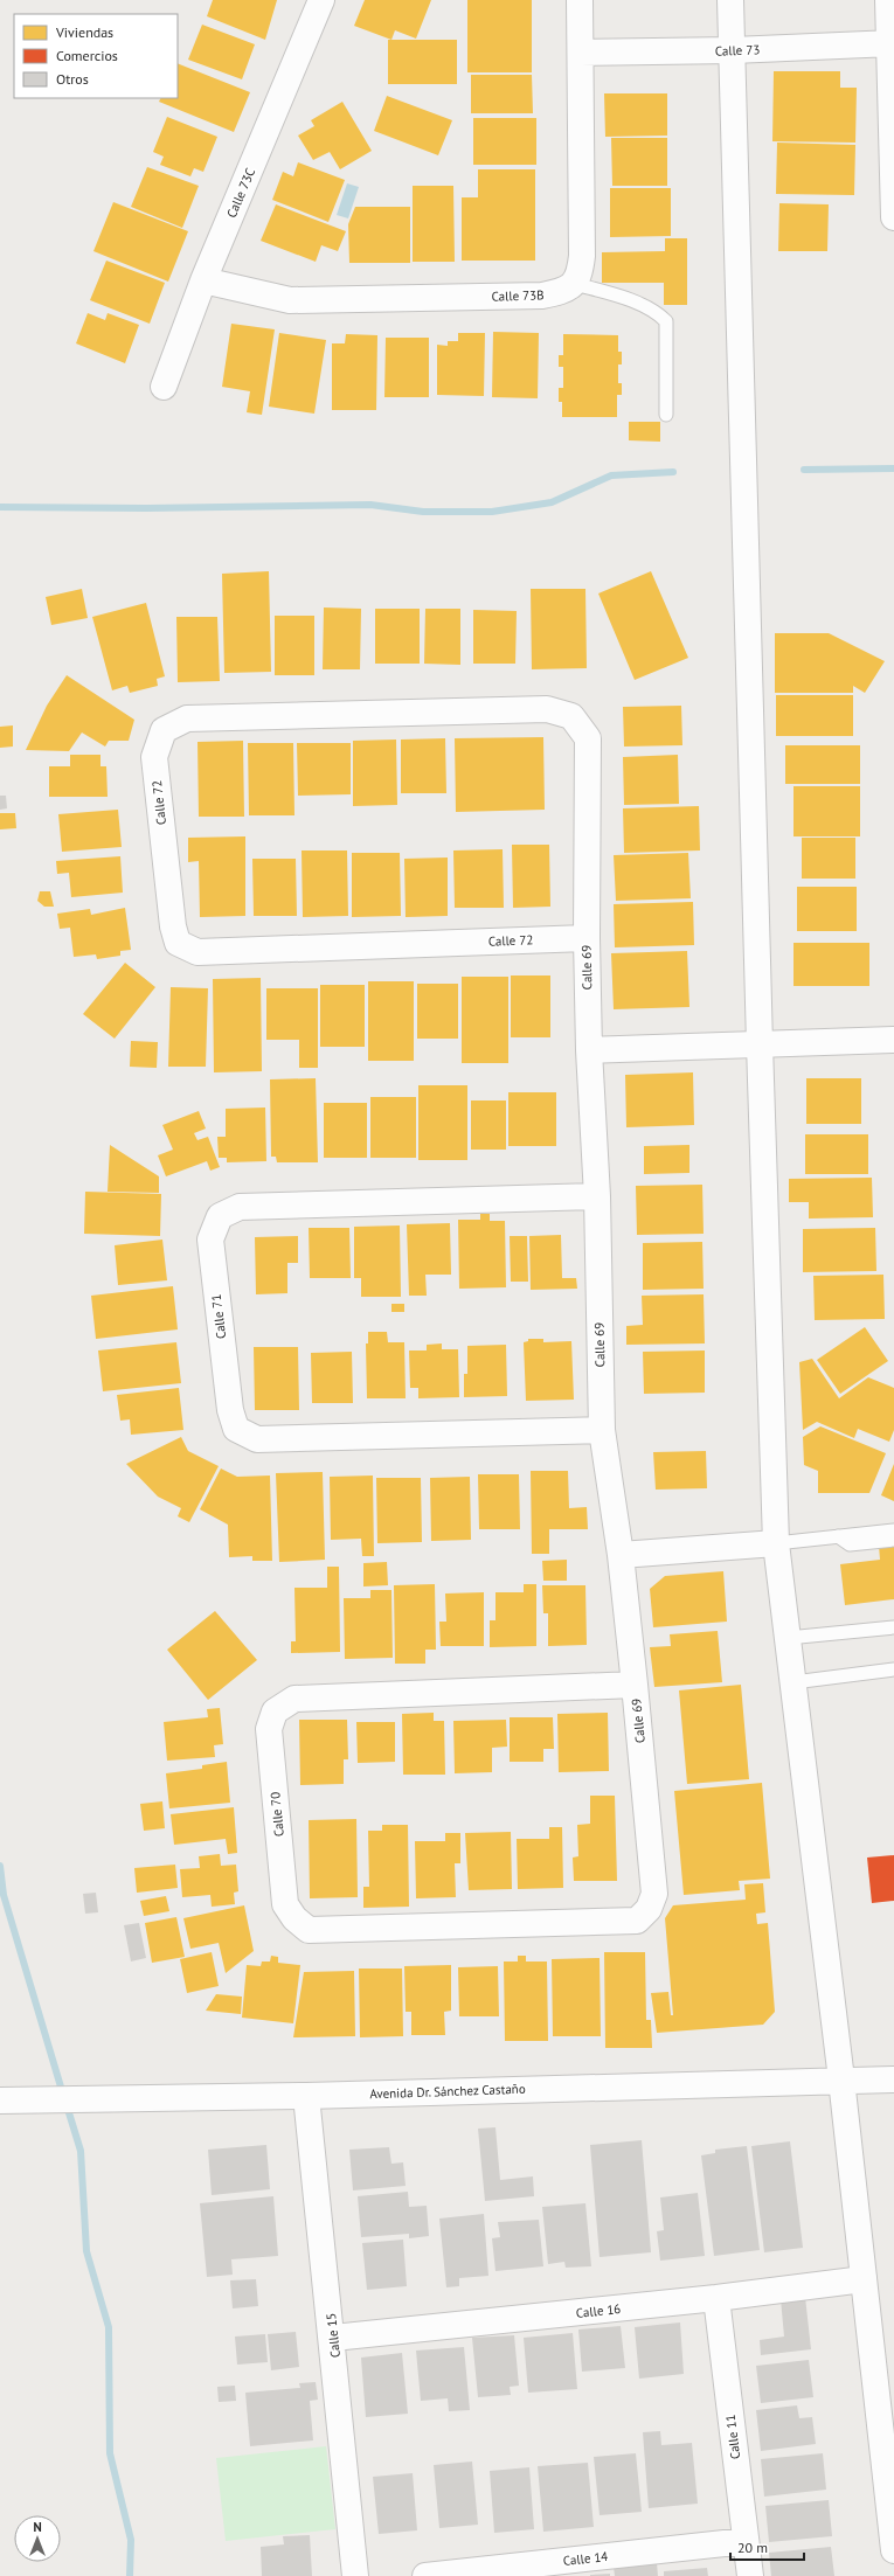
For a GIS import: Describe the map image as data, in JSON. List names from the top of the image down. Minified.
{"streets":{"street":["Calle 73","Calle 73C","Calle 73B","Calle 72","Calle 69","Calle 71","Calle 70","Avenida Dr. Sánchez Castaño","Calle 16","Calle 15","Calle 11","Calle 14"]},"crossings":[["Calle 73C","Calle 73B"],["Calle 72","Calle 69"],["Calle 69","Calle 71"],["Calle 69","Calle 70"],["Avenida Dr. Sánchez Castaño","Calle 15"],["Calle 16","Calle 15"],["Calle 16","Calle 11"],["Calle 11","Calle 14"]],"legend":["Viviendas","Comercios","Otros"],"scale_bar":"20 m","north":"top"}
